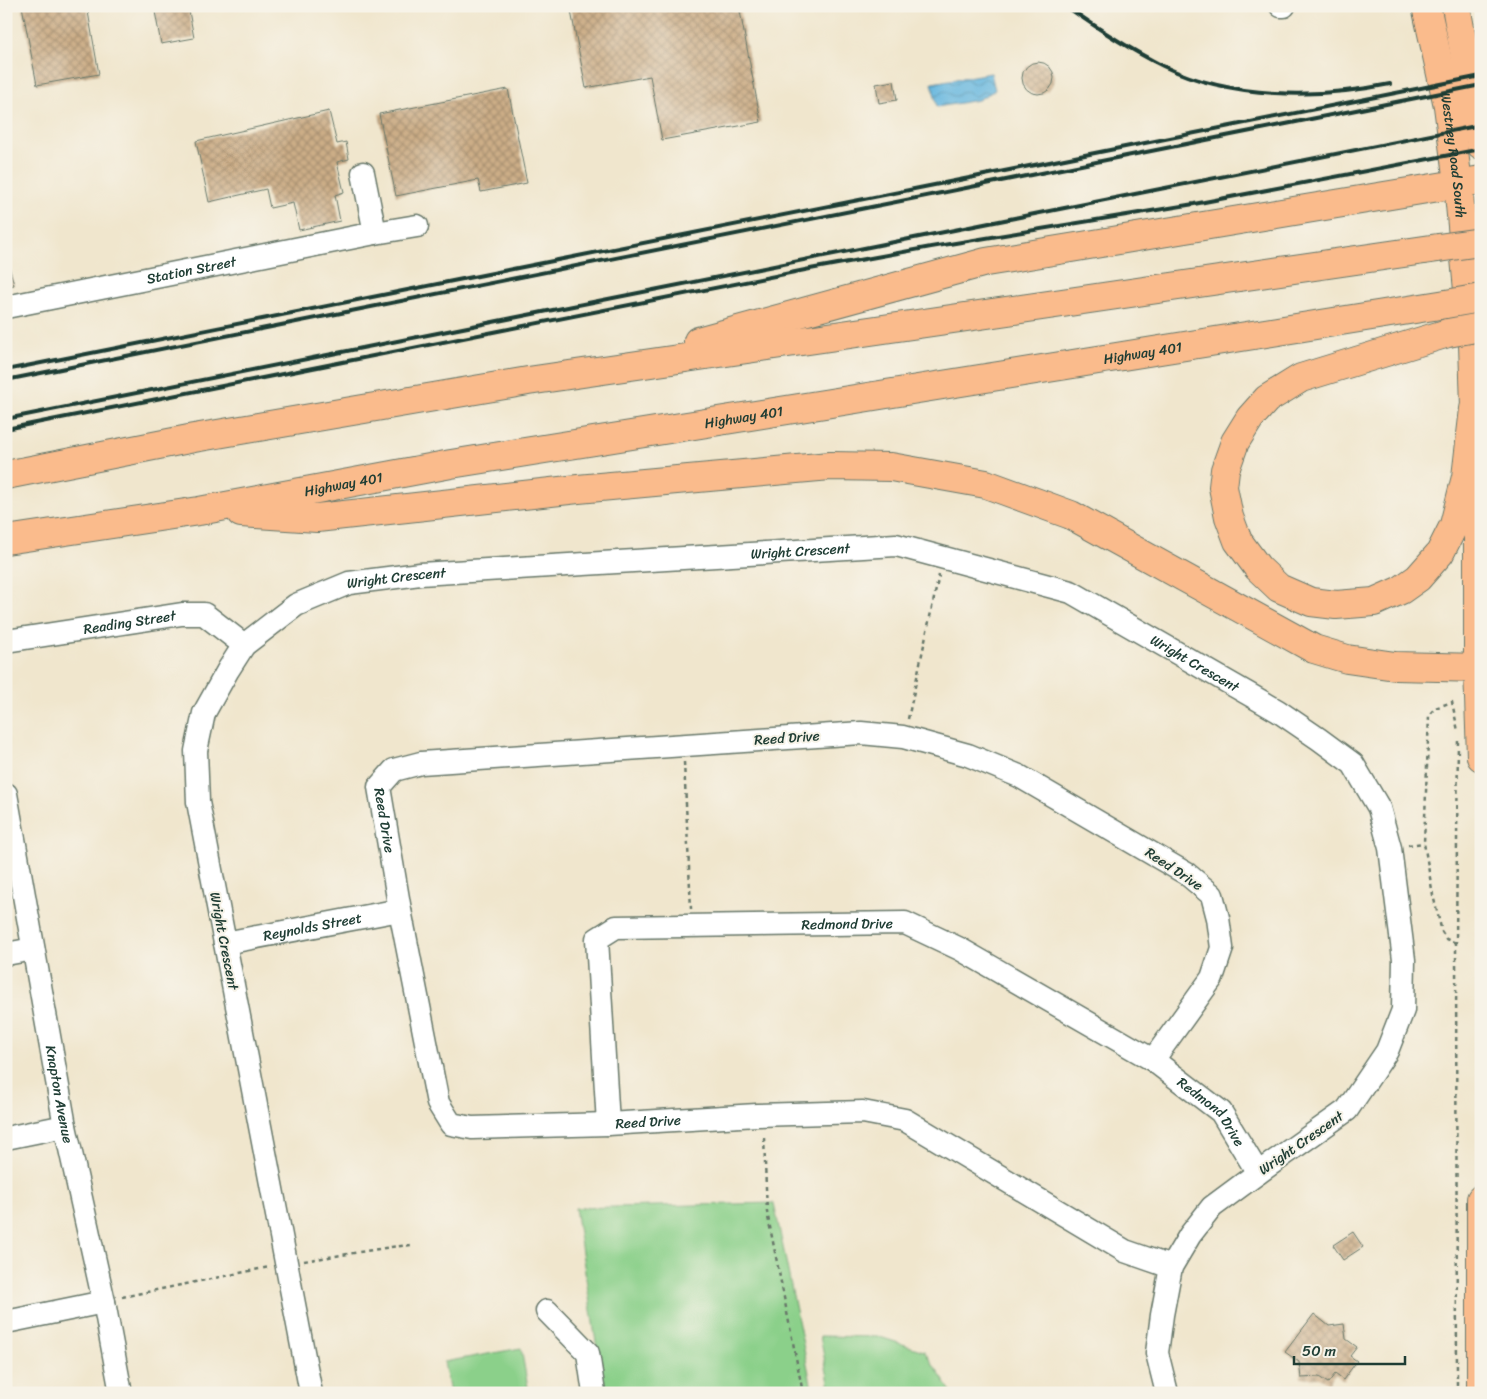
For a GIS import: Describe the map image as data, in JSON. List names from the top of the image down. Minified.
{"streets":{"main road":["Westney Road South","Highway 401"],"street":["Station Street","Wright Crescent","Reading Street","Reed Drive","Redmond Drive","Reynolds Street","Knapton Avenue"]},"crossings":[["Wright Crescent","Reading Street"],["Wright Crescent","Reed Drive"],["Wright Crescent","Redmond Drive"],["Wright Crescent","Reynolds Street"],["Reed Drive","Redmond Drive"],["Reed Drive","Reynolds Street"]],"scale_bar":"50 m"}
